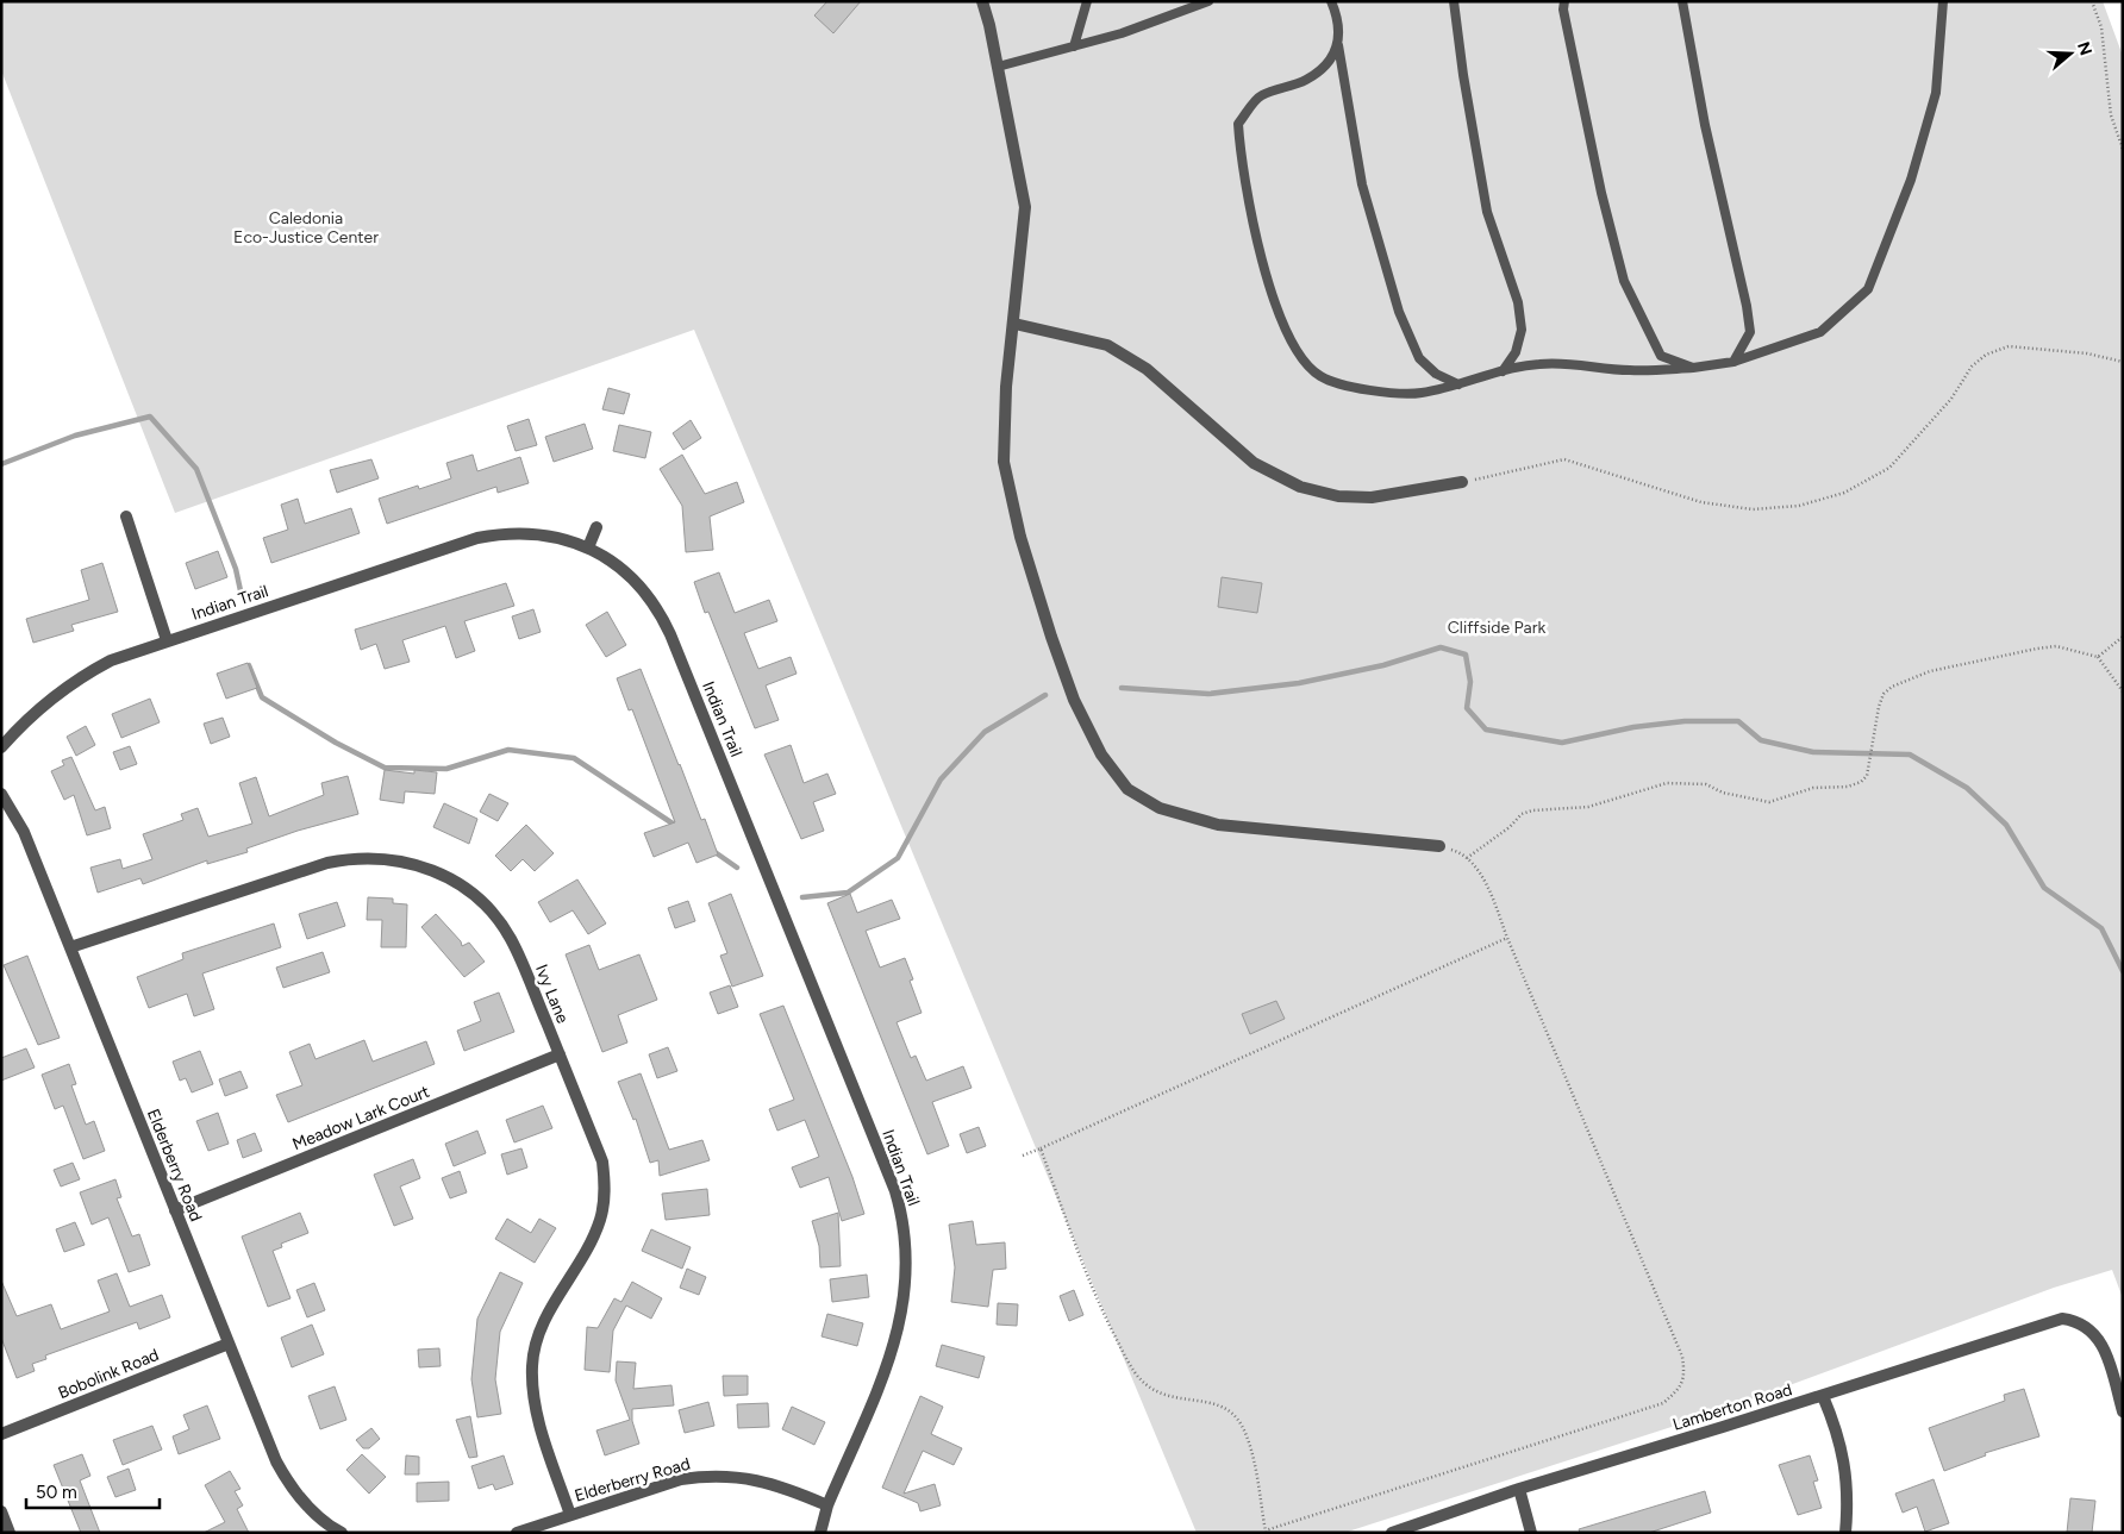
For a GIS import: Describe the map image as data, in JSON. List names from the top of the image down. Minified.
{"streets":{"street":["Indian Trail","Ivy Lane","Meadow Lark Court","Elderberry Road","Bobolink Road","Lamberton Road"]},"crossings":[["Indian Trail","Elderberry Road"],["Ivy Lane","Meadow Lark Court"],["Ivy Lane","Elderberry Road"],["Meadow Lark Court","Elderberry Road"],["Elderberry Road","Bobolink Road"]],"parks":["Caledonia Eco-Justice Center","Cliffside Park"],"scale_bar":"50 m","north":"right"}
